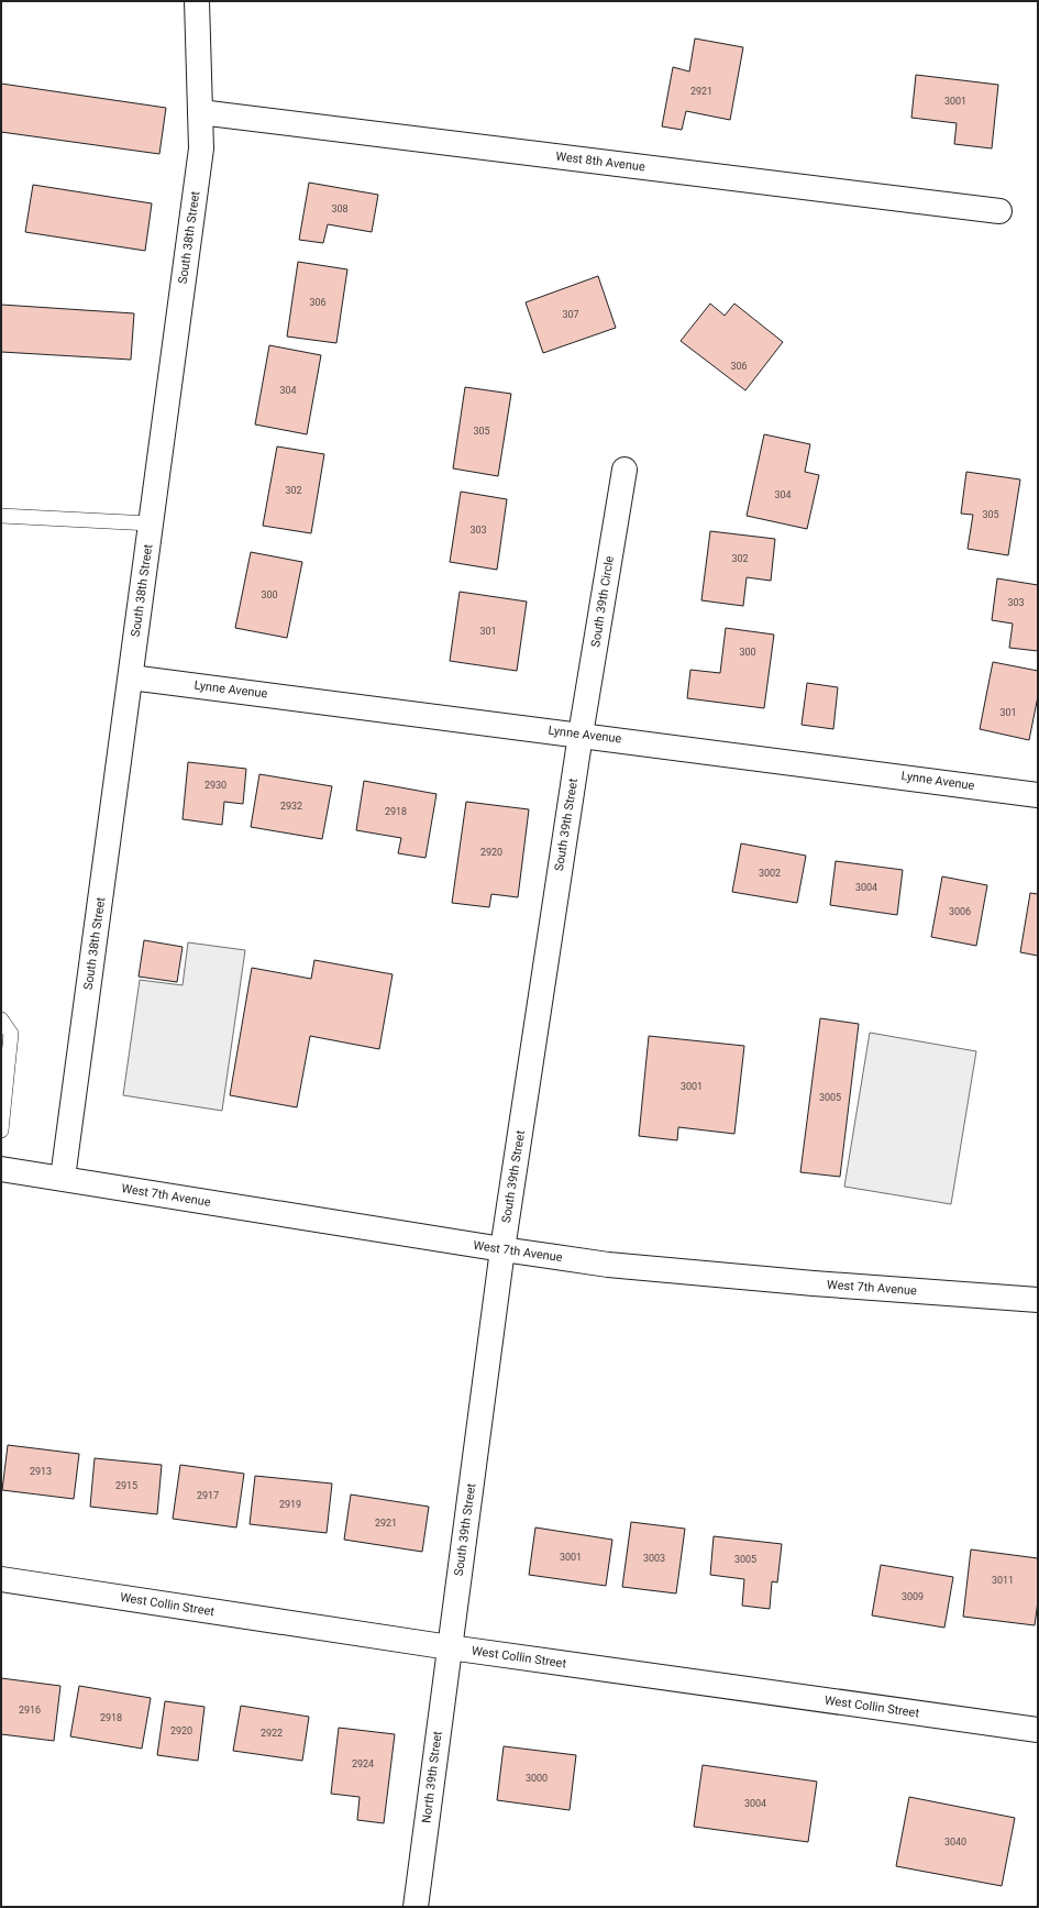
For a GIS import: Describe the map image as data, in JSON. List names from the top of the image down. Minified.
{"streets":{"street":["West 8th Avenue","South 38th Street","South 39th Circle","Lynne Avenue","South 39th Street","West 7th Avenue","West Collin Street","North 39th Street"]},"crossings":[["West 8th Avenue","South 38th Street"],["South 38th Street","Lynne Avenue"],["South 38th Street","West 7th Avenue"],["South 39th Circle","Lynne Avenue"],["South 39th Circle","South 39th Street"],["Lynne Avenue","South 39th Street"],["South 39th Street","West 7th Avenue"],["South 39th Street","West Collin Street"],["South 39th Street","North 39th Street"],["West Collin Street","North 39th Street"]],"house_numbers":["2921","3001","308","306","307","306","304","305","302","304","305","303","302","300","303","301","300","301","2930","2932","2918","2920","3002","3004","3006","3001","3005","2913","2915","2917","2919","2921","3001","3003","3005","3011","3009","2916","2918","2920","2922","2924","3000","3004","3040"]}
